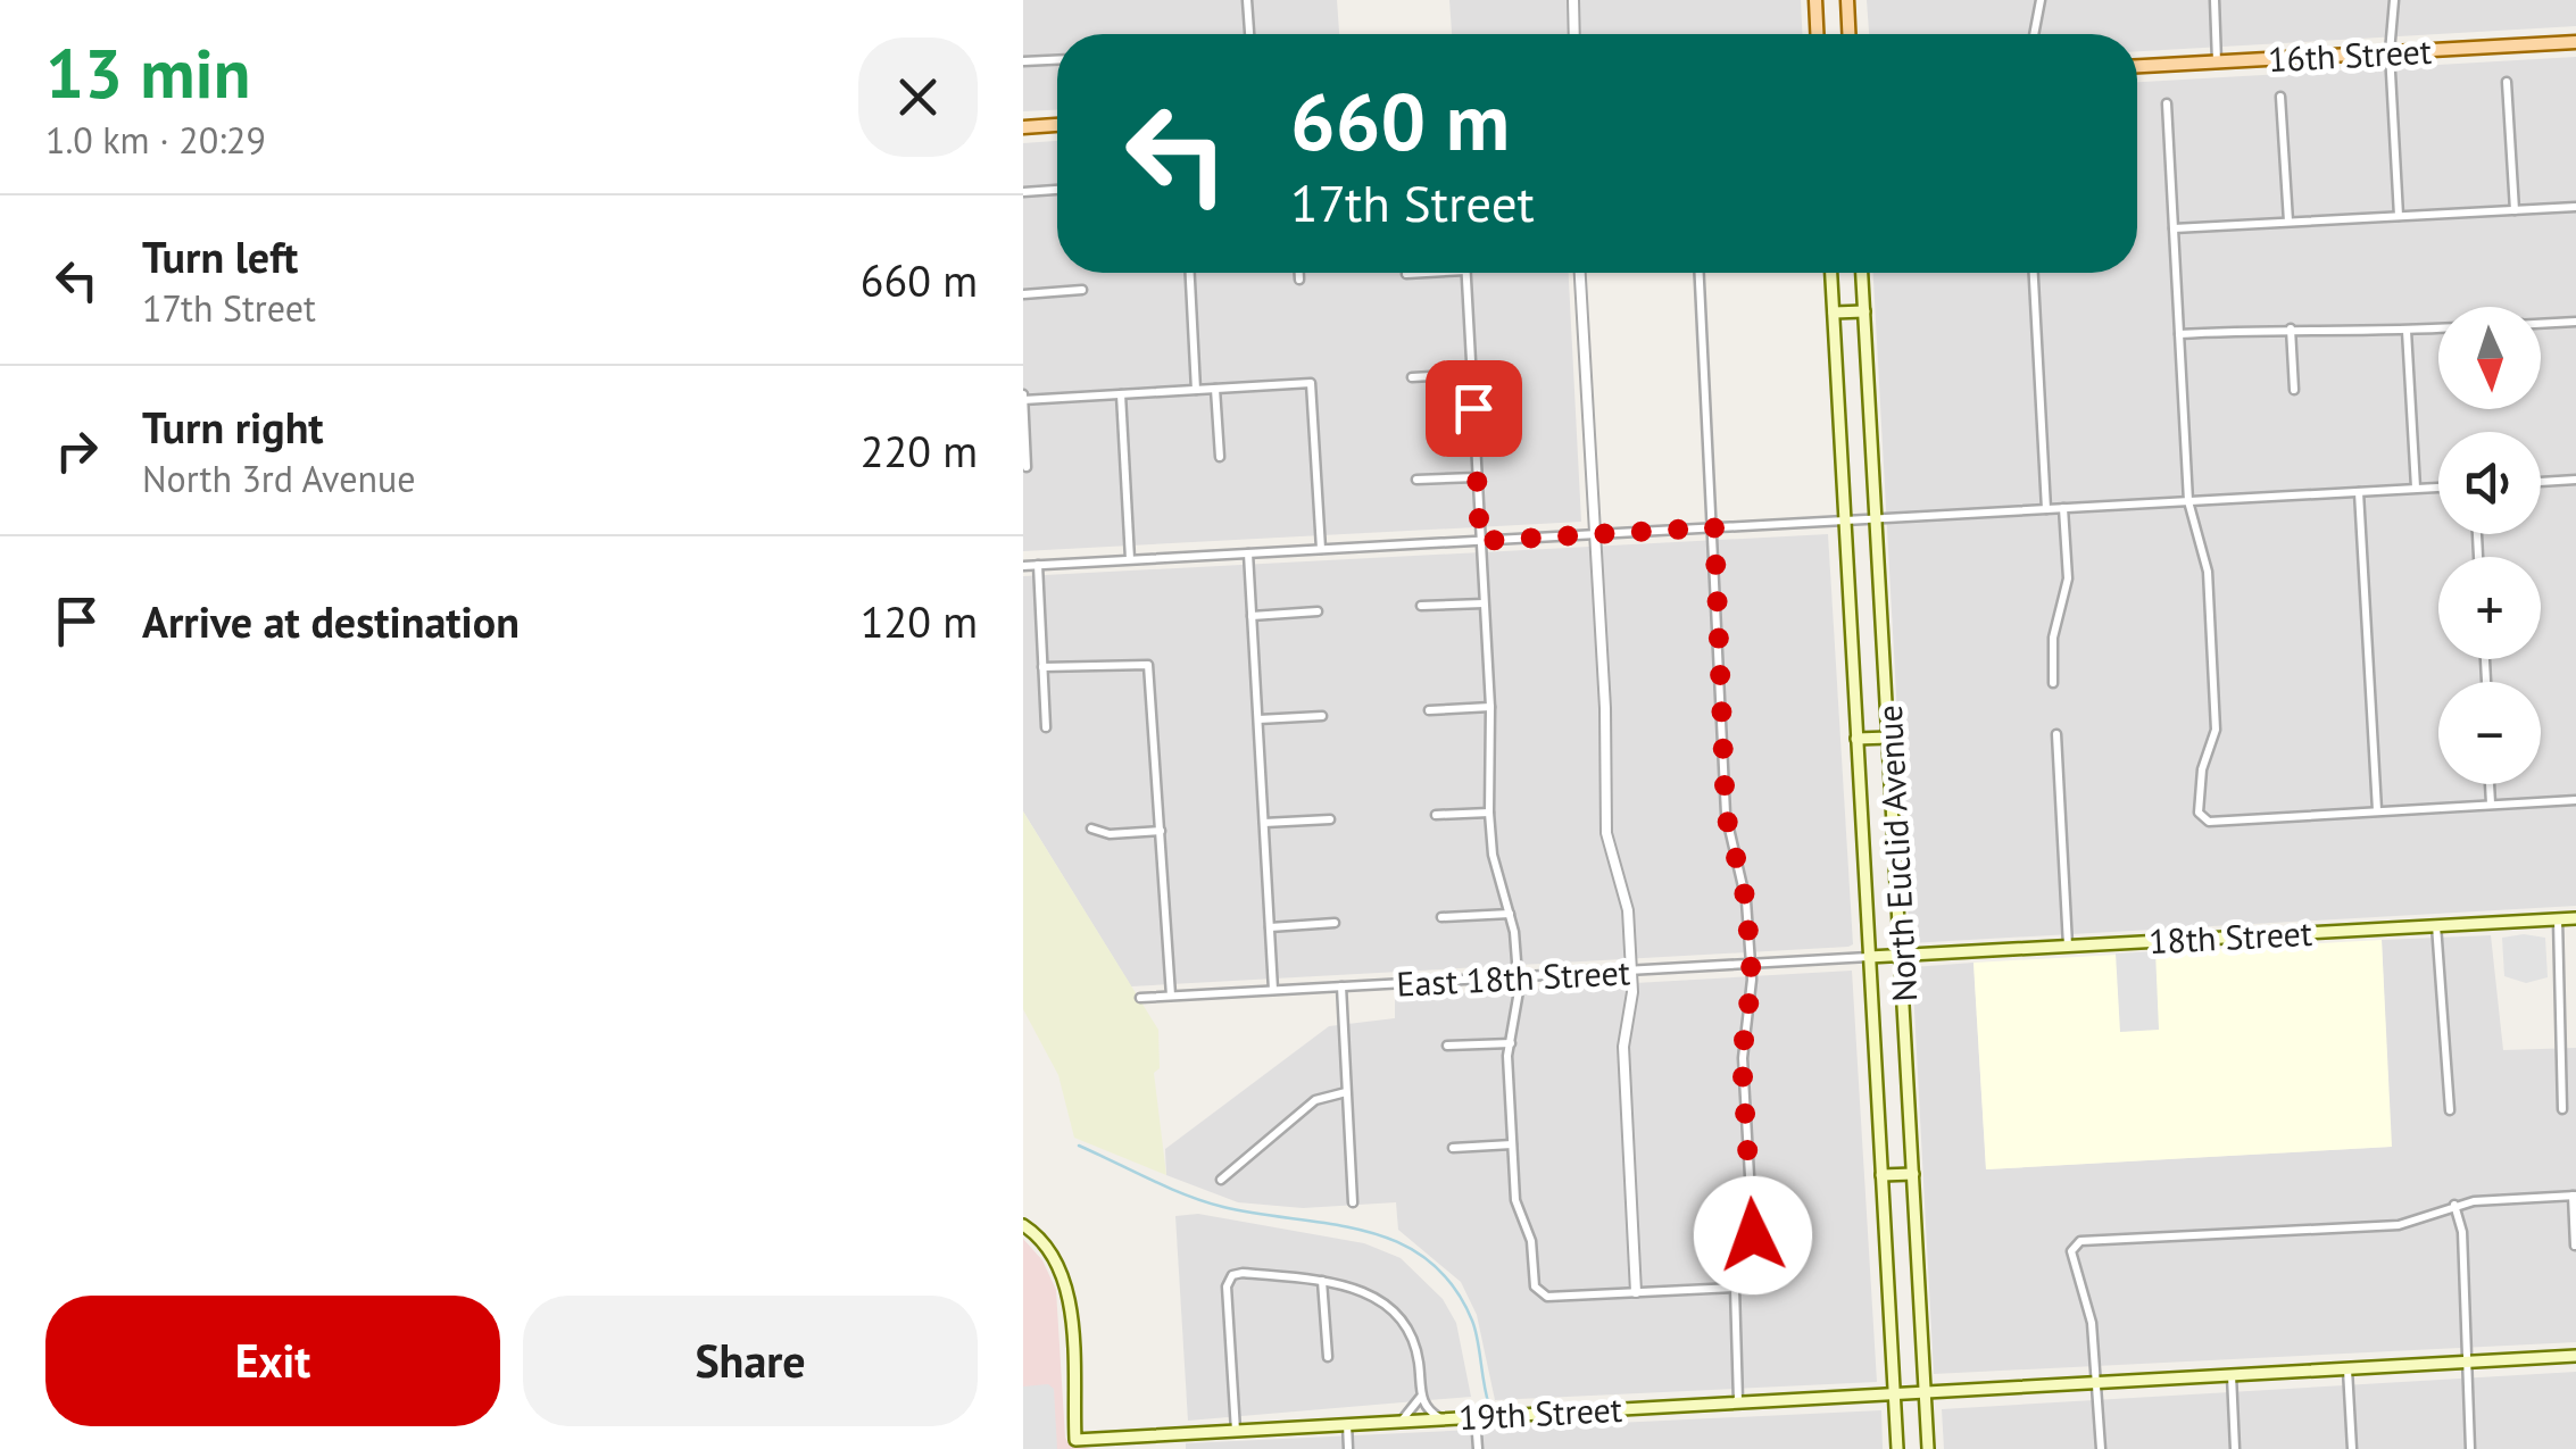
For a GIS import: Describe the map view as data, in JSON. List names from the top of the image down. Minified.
{"streets":{"main road":["16th Street","North Euclid Avenue","18th Street","East 18th Street","19th Street"]},"crossings":[["North Euclid Avenue","18th Street"],["North Euclid Avenue","East 18th Street"],["North Euclid Avenue","19th Street"],["18th Street","East 18th Street"]],"north":"bottom","page":{"heading":["13 min","1.0 km · 20:29"],"turn":["660 m","17th Street"],"list":[{"name":"Turn left","note":"17th Street","value":"660 m"},{"name":"Turn right","note":"North 3rd Avenue","value":"220 m"},{"name":"Arrive at destination","value":"120 m"}],"map_buttons":["+","−"],"buttons":["Exit","Share"]}}
